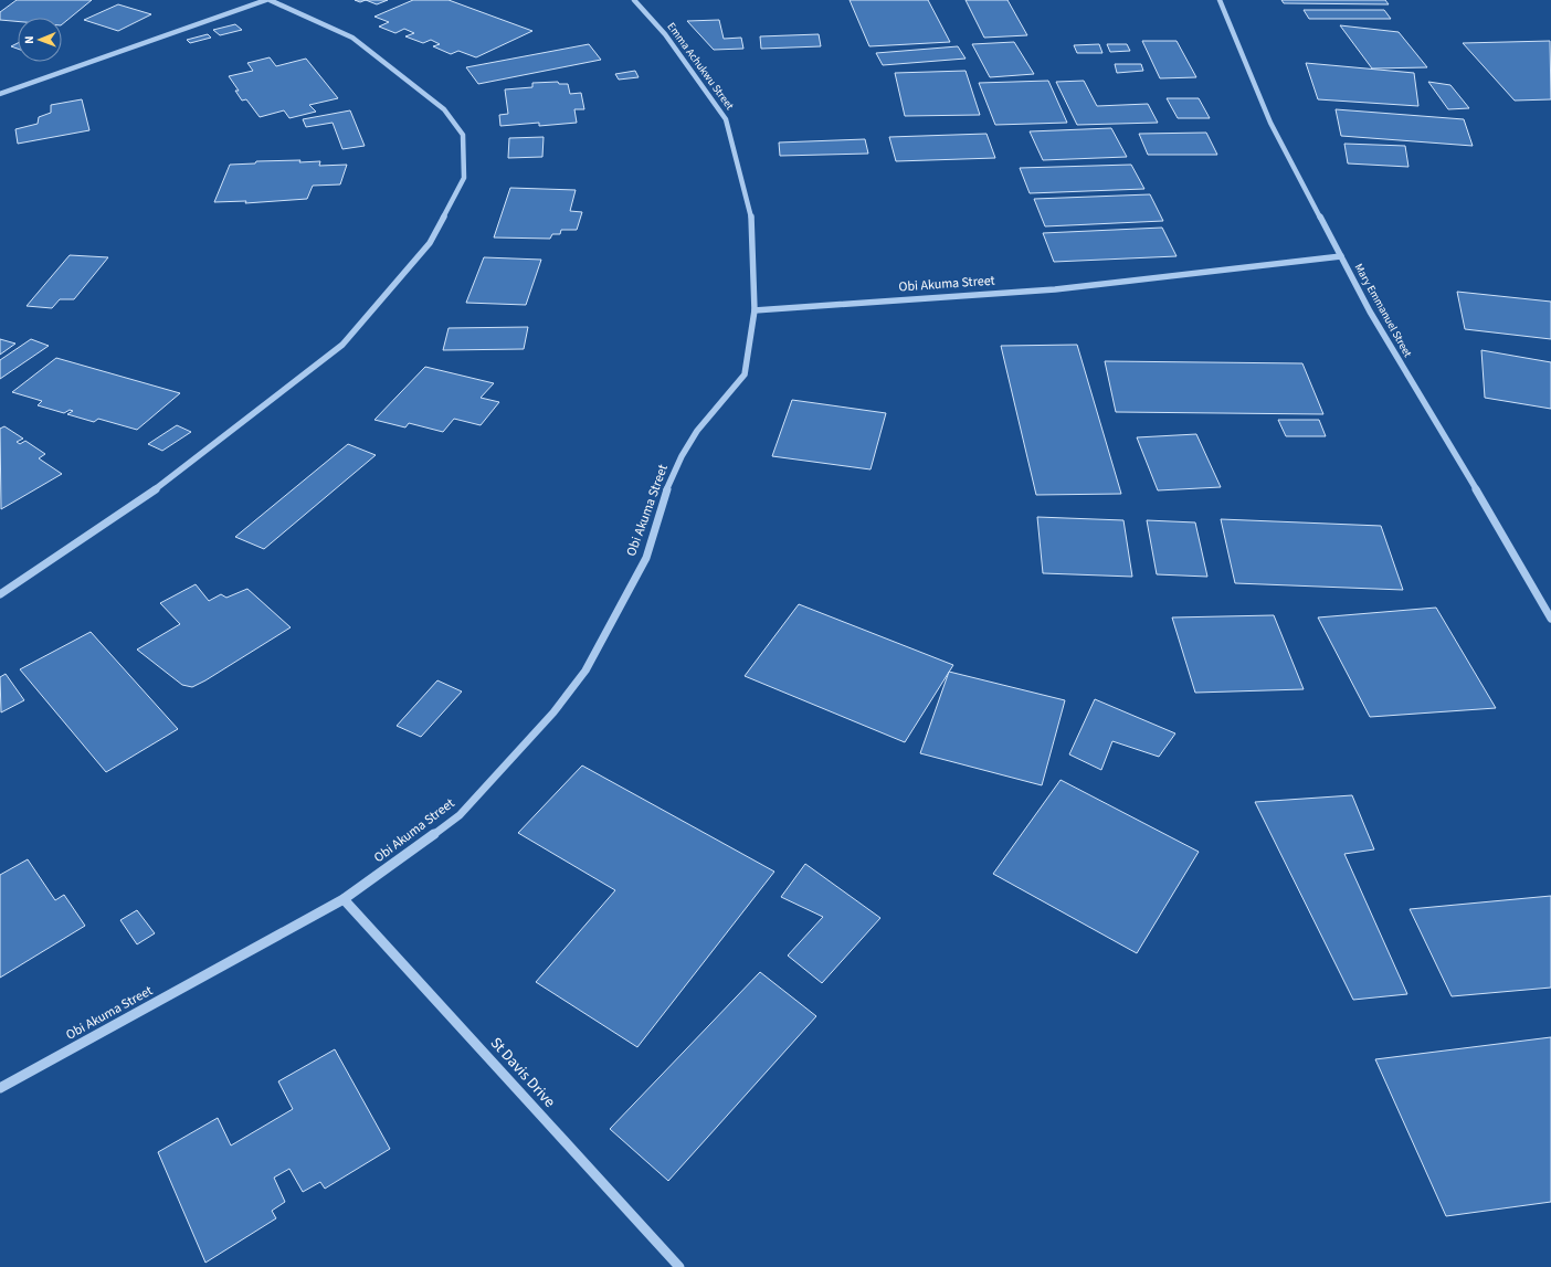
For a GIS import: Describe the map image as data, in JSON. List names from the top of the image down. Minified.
{"streets":{"street":["Emma Achukwu Street","Obi Akuma Street","Mary Emmanuel Street","St Davis Drive"]},"crossings":[["Emma Achukwu Street","Obi Akuma Street"],["Obi Akuma Street","Mary Emmanuel Street"],["Obi Akuma Street","St Davis Drive"]],"north":"left"}
